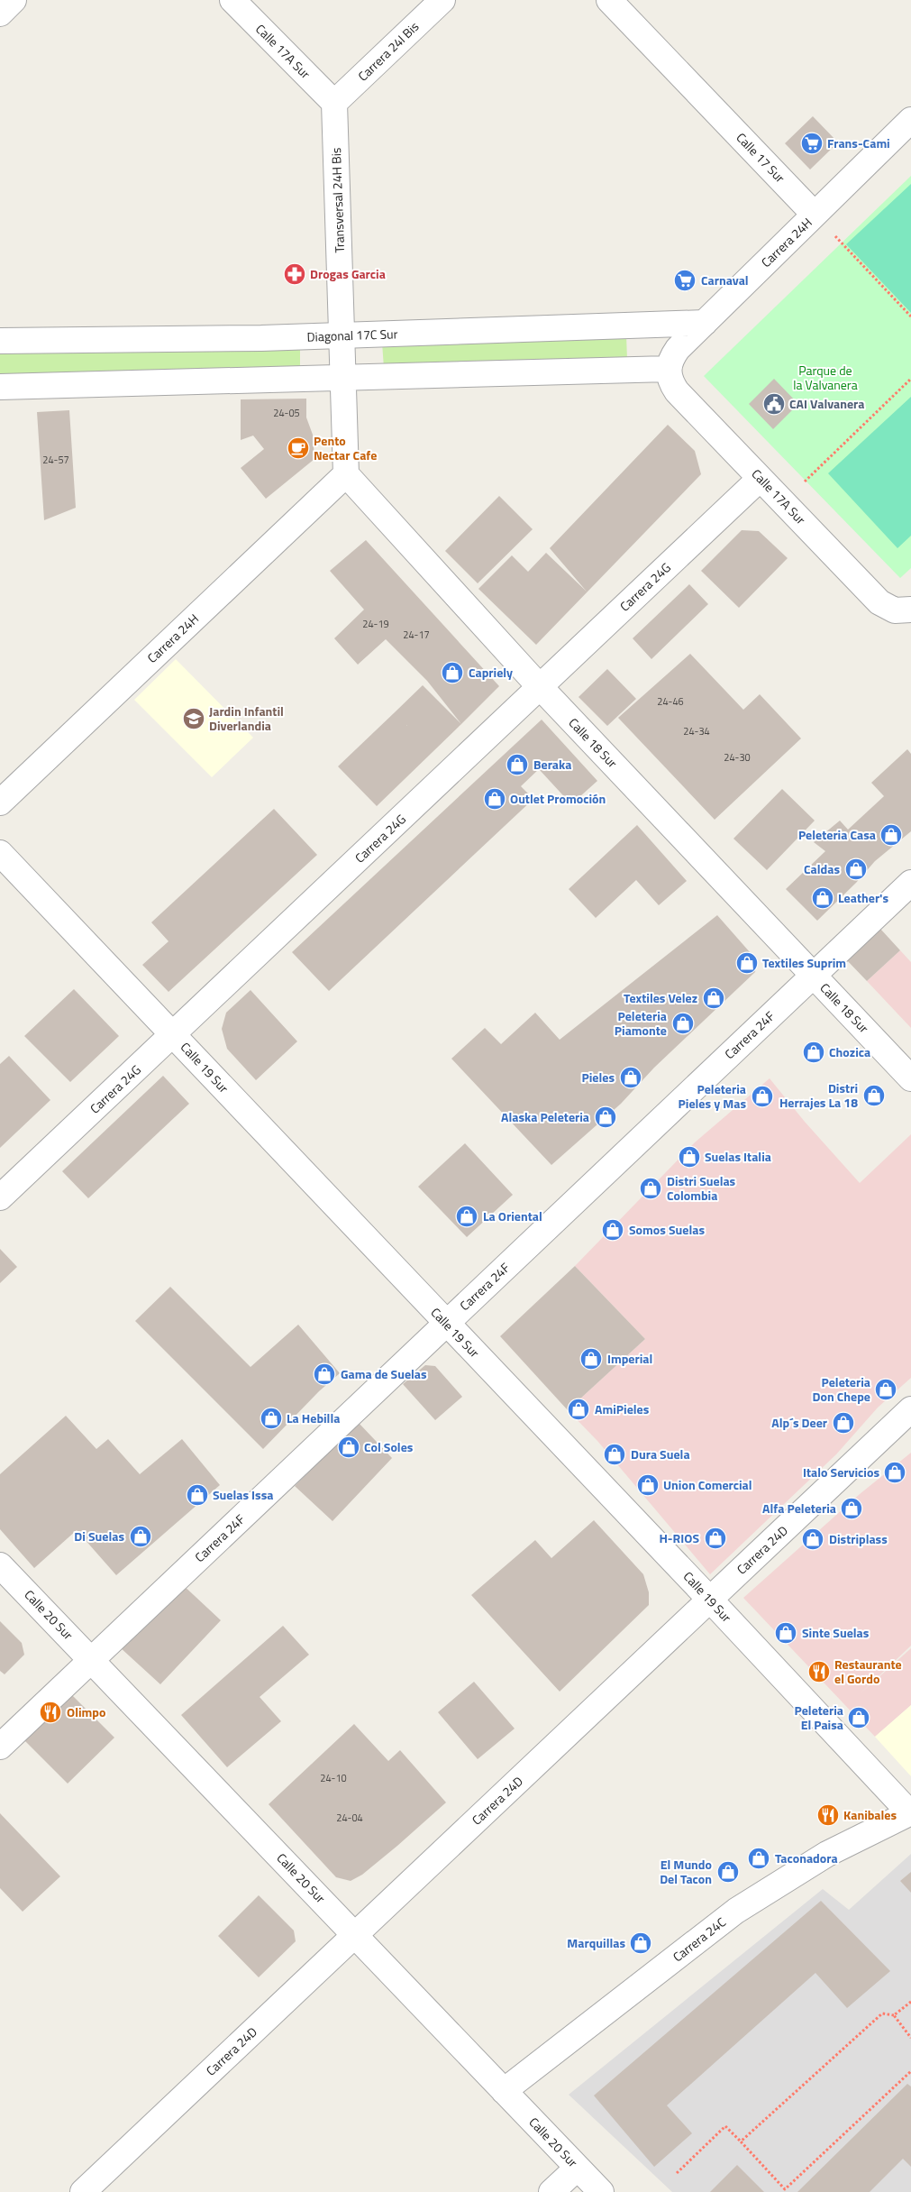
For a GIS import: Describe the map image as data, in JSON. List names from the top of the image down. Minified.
{"streets":{"street":["Calle 17A Sur","Carrera 24I Bis","Calle 17 Sur","Transversal 24H Bis","Carrera 24H","Diagonal 17C Sur","Carrera 24G","Calle 18 Sur","Carrera 24F","Calle 19 Sur","Carrera 24D","Calle 20 Sur","Carrera 24C"]},"crossings":[["Calle 17A Sur","Carrera 24I Bis"],["Calle 17A Sur","Transversal 24H Bis"],["Calle 17A Sur","Carrera 24H"],["Calle 17A Sur","Carrera 24G"],["Carrera 24I Bis","Transversal 24H Bis"],["Calle 17 Sur","Carrera 24H"],["Transversal 24H Bis","Diagonal 17C Sur"],["Carrera 24H","Diagonal 17C Sur"],["Carrera 24H","Calle 18 Sur"],["Carrera 24G","Calle 18 Sur"],["Carrera 24G","Calle 19 Sur"],["Calle 18 Sur","Carrera 24F"],["Carrera 24F","Calle 19 Sur"],["Carrera 24F","Calle 20 Sur"],["Calle 19 Sur","Carrera 24D"],["Calle 19 Sur","Carrera 24C"],["Carrera 24D","Calle 20 Sur"],["Calle 20 Sur","Carrera 24C"]],"parks":["Parque de la Valvanera"],"places":{"supermarket":["Frans-Cami","Carnaval"],"pharmacy":["Drogas Garcia"],"public building":["CAI Valvanera"],"cafe":["Pento Nectar Cafe"],"shop":["Capriely","Beraka","Outlet Promoción","Peleteria Casa","Caldas","Leather's","Textiles Suprim","Textiles Velez","Peleteria Piamonte","Chozica","Pieles","Distri Herrajes La 18","Peleteria Pieles y Mas","Alaska Peleteria","Suelas Italia","Distri Suelas Colombia","La Oriental","Somos Suelas","Imperial","Gama de Suelas","Peleteria Don Chepe","AmiPieles","La Hebilla","Alp´s Deer","Col Soles","Dura Suela","Italo Servicios","Union Comercial","Suelas Issa","Alfa Peleteria","Di Suelas","H-RIOS","Distriplass","Sinte Suelas","Peleteria El Paisa","Taconadora","El Mundo Del Tacon","Marquillas"],"school or university":["Jardin Infantil Diverlandia"],"restaurant":["Restaurante el Gordo","Olimpo","Kanibales"]},"house_numbers":["24-05","24-57","24-19","24-17","24-46","24-34","24-30","24-10","24-04"]}
